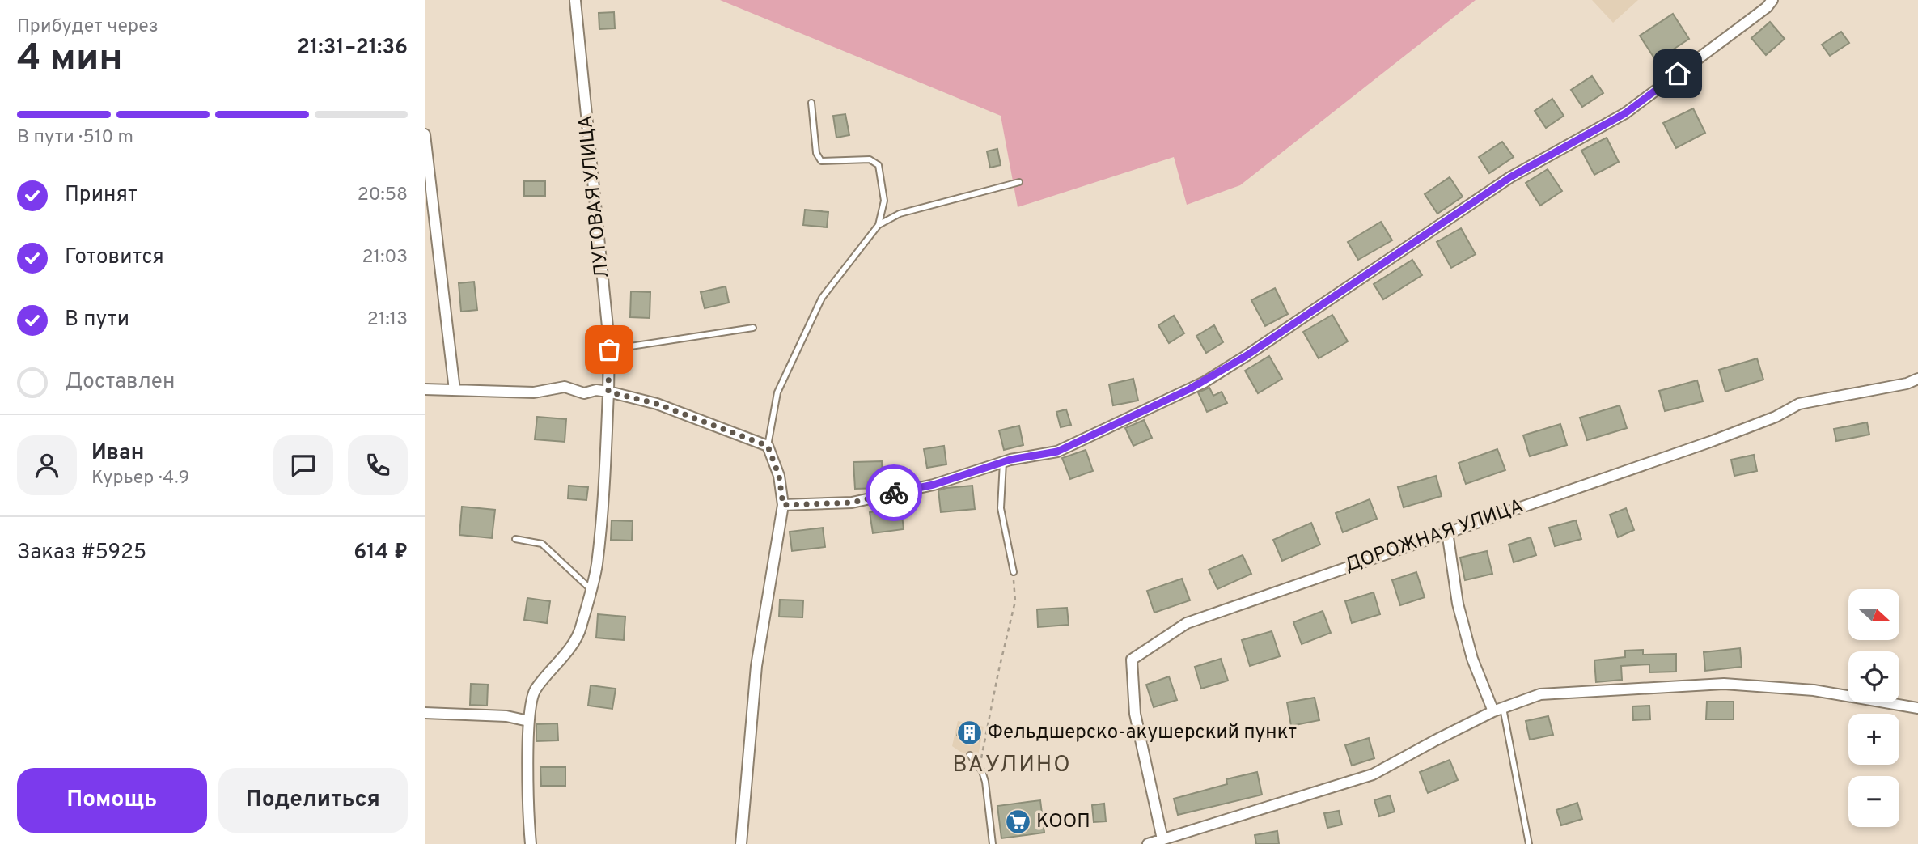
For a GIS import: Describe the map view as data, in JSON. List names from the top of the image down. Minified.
{"streets":{"street":["ЛУГОВАЯ УЛИЦА","ДОРОЖНАЯ УЛИЦА"]},"districts":["ВАУЛИНО"],"places":{"building":["Фельдшерско-акушерский пункт"],"supermarket":["КООП"]},"north":"right","page":{"heading":["4 мин","Прибудет через","21:31–21:36"],"panel":["Иван","Курьер · 4.9","Заказ #5925","614 ₽"],"bar":"В пути · 510 m","list":[["Принят","20:58"],["Готовится","21:03"],["В пути","21:13"],"Доставлен"],"map_buttons":["+","−"],"buttons":["Помощь","Поделиться"]}}
